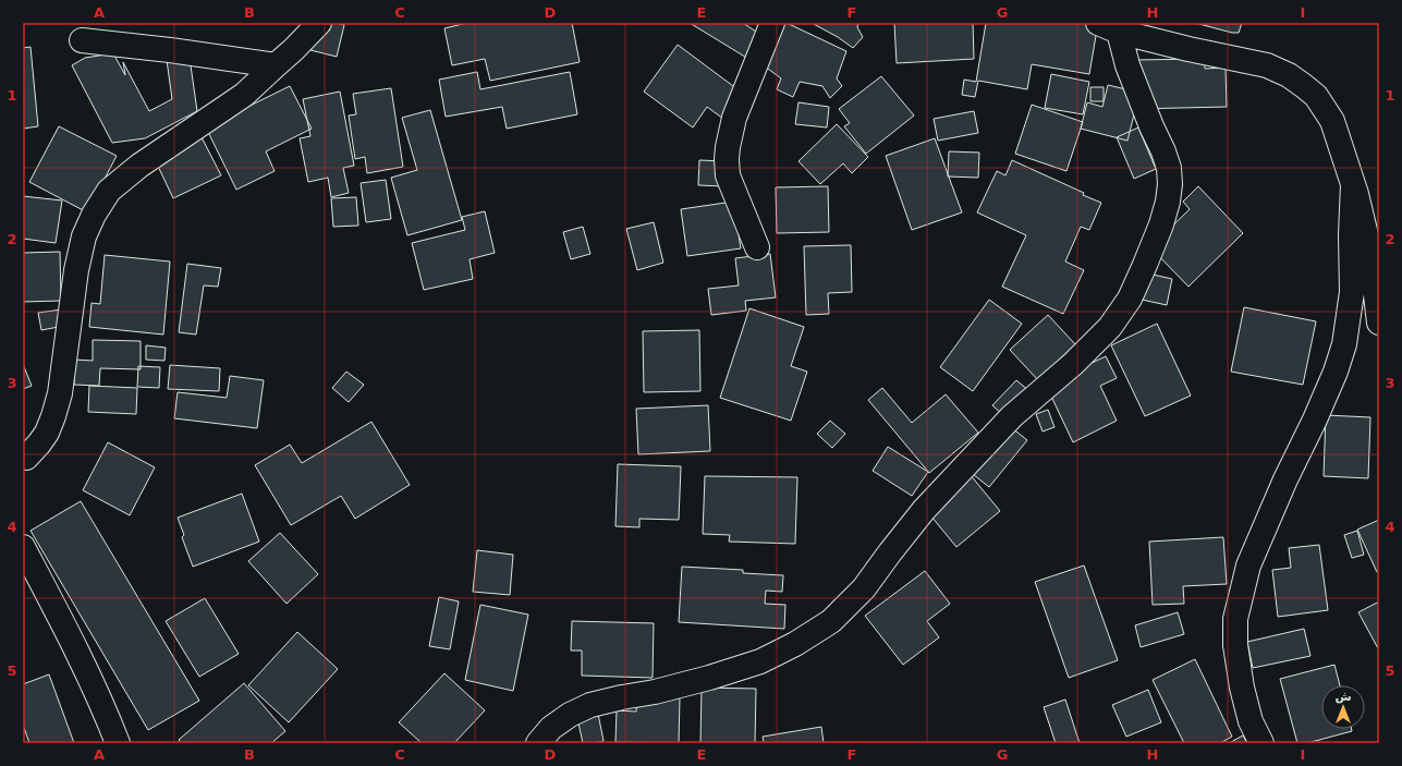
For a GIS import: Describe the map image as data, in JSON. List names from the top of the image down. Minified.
{"north":"top","grid":{"columns":["A","B","C","D","E","F","G","H","I"],"rows":["1","2","3","4","5"]}}
